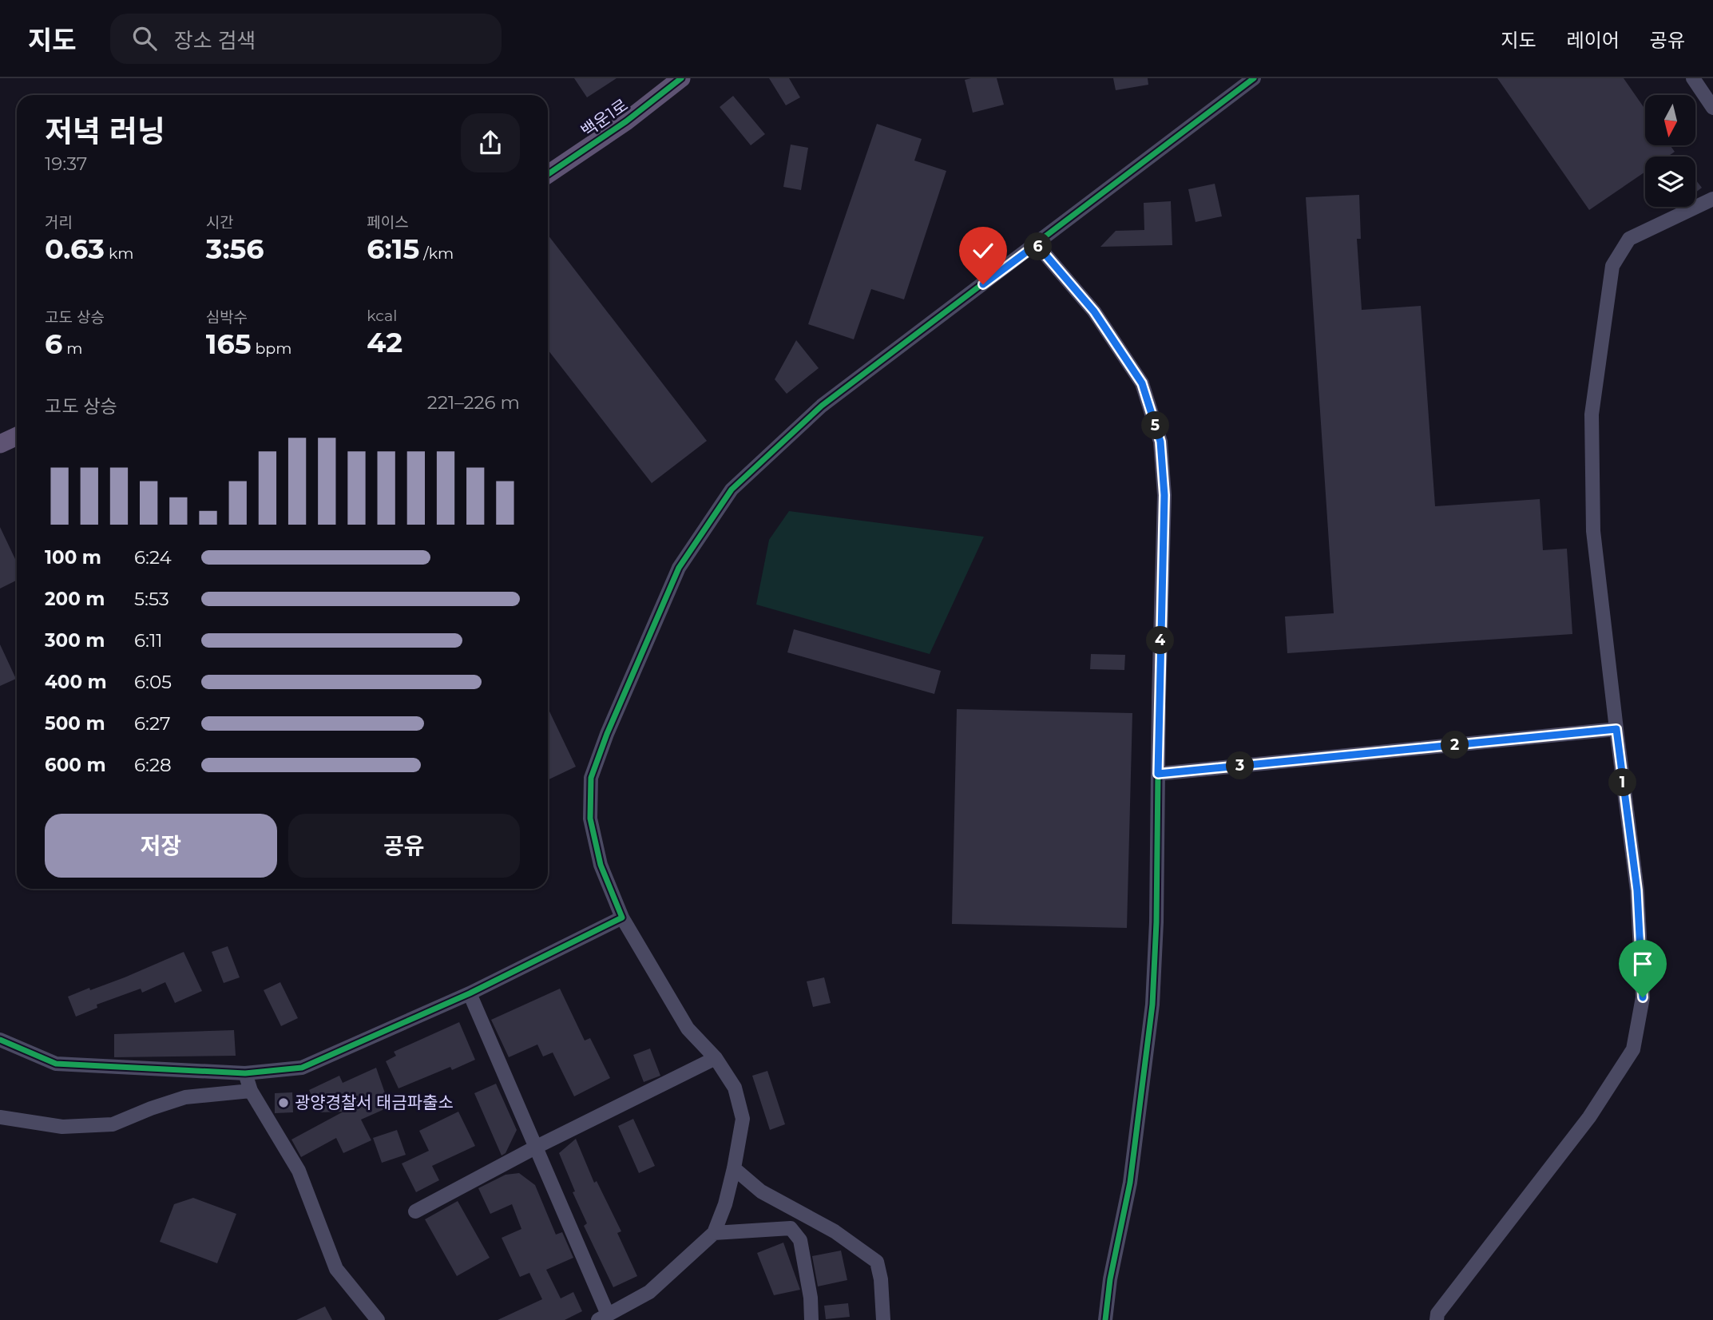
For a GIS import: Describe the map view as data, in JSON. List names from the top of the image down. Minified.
{"streets":{"main road":["백운1로"]},"places":["광양경찰서 태금파출소"],"north":"bottom","page":{"header":"지도","search":"장소 검색","nav":["지도","레이어","공유"],"heading":["저녁 러닝","19:37"],"stats":[["거리","0.63 km"],["시간","3:56"],["페이스","6:15 /km"],["고도 상승","6 m"],["심박수","165 bpm"],["kcal","42"]],"pins":["6","5","4","2","3","1"],"chart":["고도 상승","221–226 m"],"list":[{"name":"100 m","note":"6:24"},{"name":"200 m","note":"5:53"},{"name":"300 m","note":"6:11"},{"name":"400 m","note":"6:05"},{"name":"500 m","note":"6:27"},{"name":"600 m","note":"6:28"}],"buttons":["저장","공유"]}}
